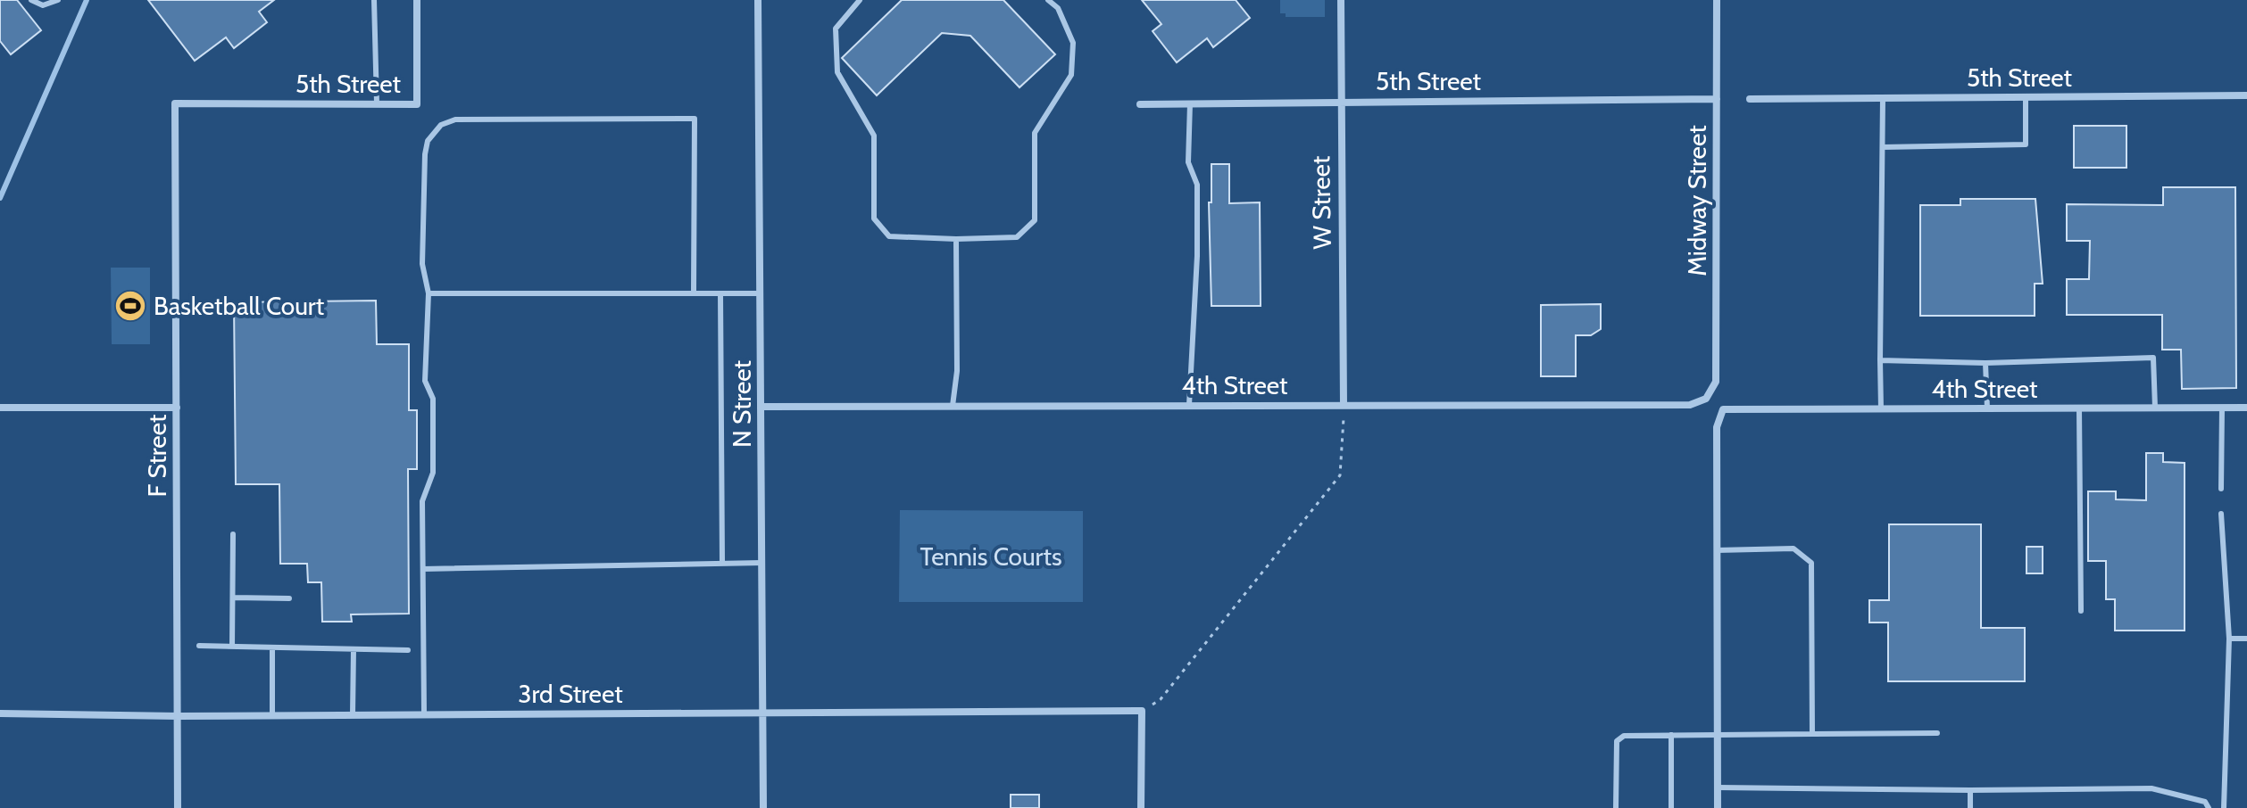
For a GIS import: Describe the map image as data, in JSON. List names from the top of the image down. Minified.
{"streets":{"street":["5th Street","Midway Street","W Street","4th Street","N Street","F Street","3rd Street"]},"crossings":[["5th Street","Midway Street"],["5th Street","W Street"],["5th Street","F Street"],["Midway Street","4th Street"],["W Street","4th Street"],["4th Street","N Street"],["N Street","3rd Street"],["F Street","3rd Street"]],"parks":["Tennis Courts"],"places":{"sports":["Basketball Court"]}}
